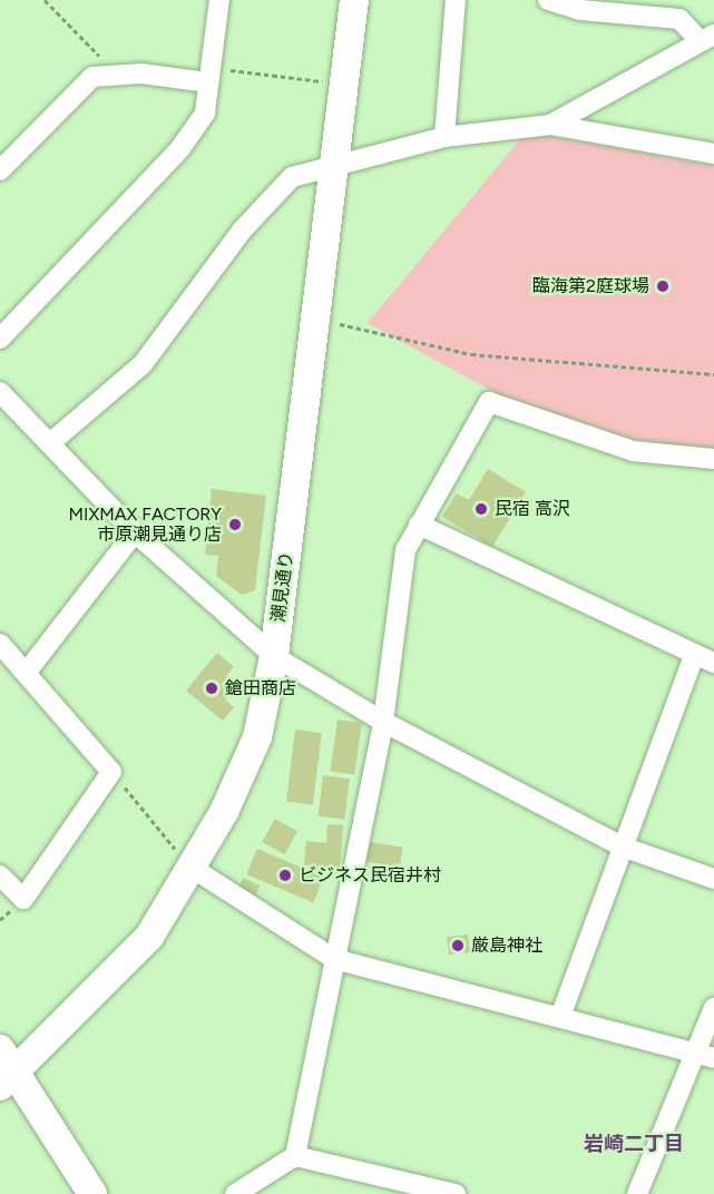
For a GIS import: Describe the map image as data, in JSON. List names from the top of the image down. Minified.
{"streets":{"street":["潮見通り"]},"districts":["岩崎二丁目"],"places":["臨海第2庭球場","民宿 高沢","MIXMAX FACTORY 市原潮見通り店","鎗田商店","ビジネス民宿井村","厳島神社"]}
